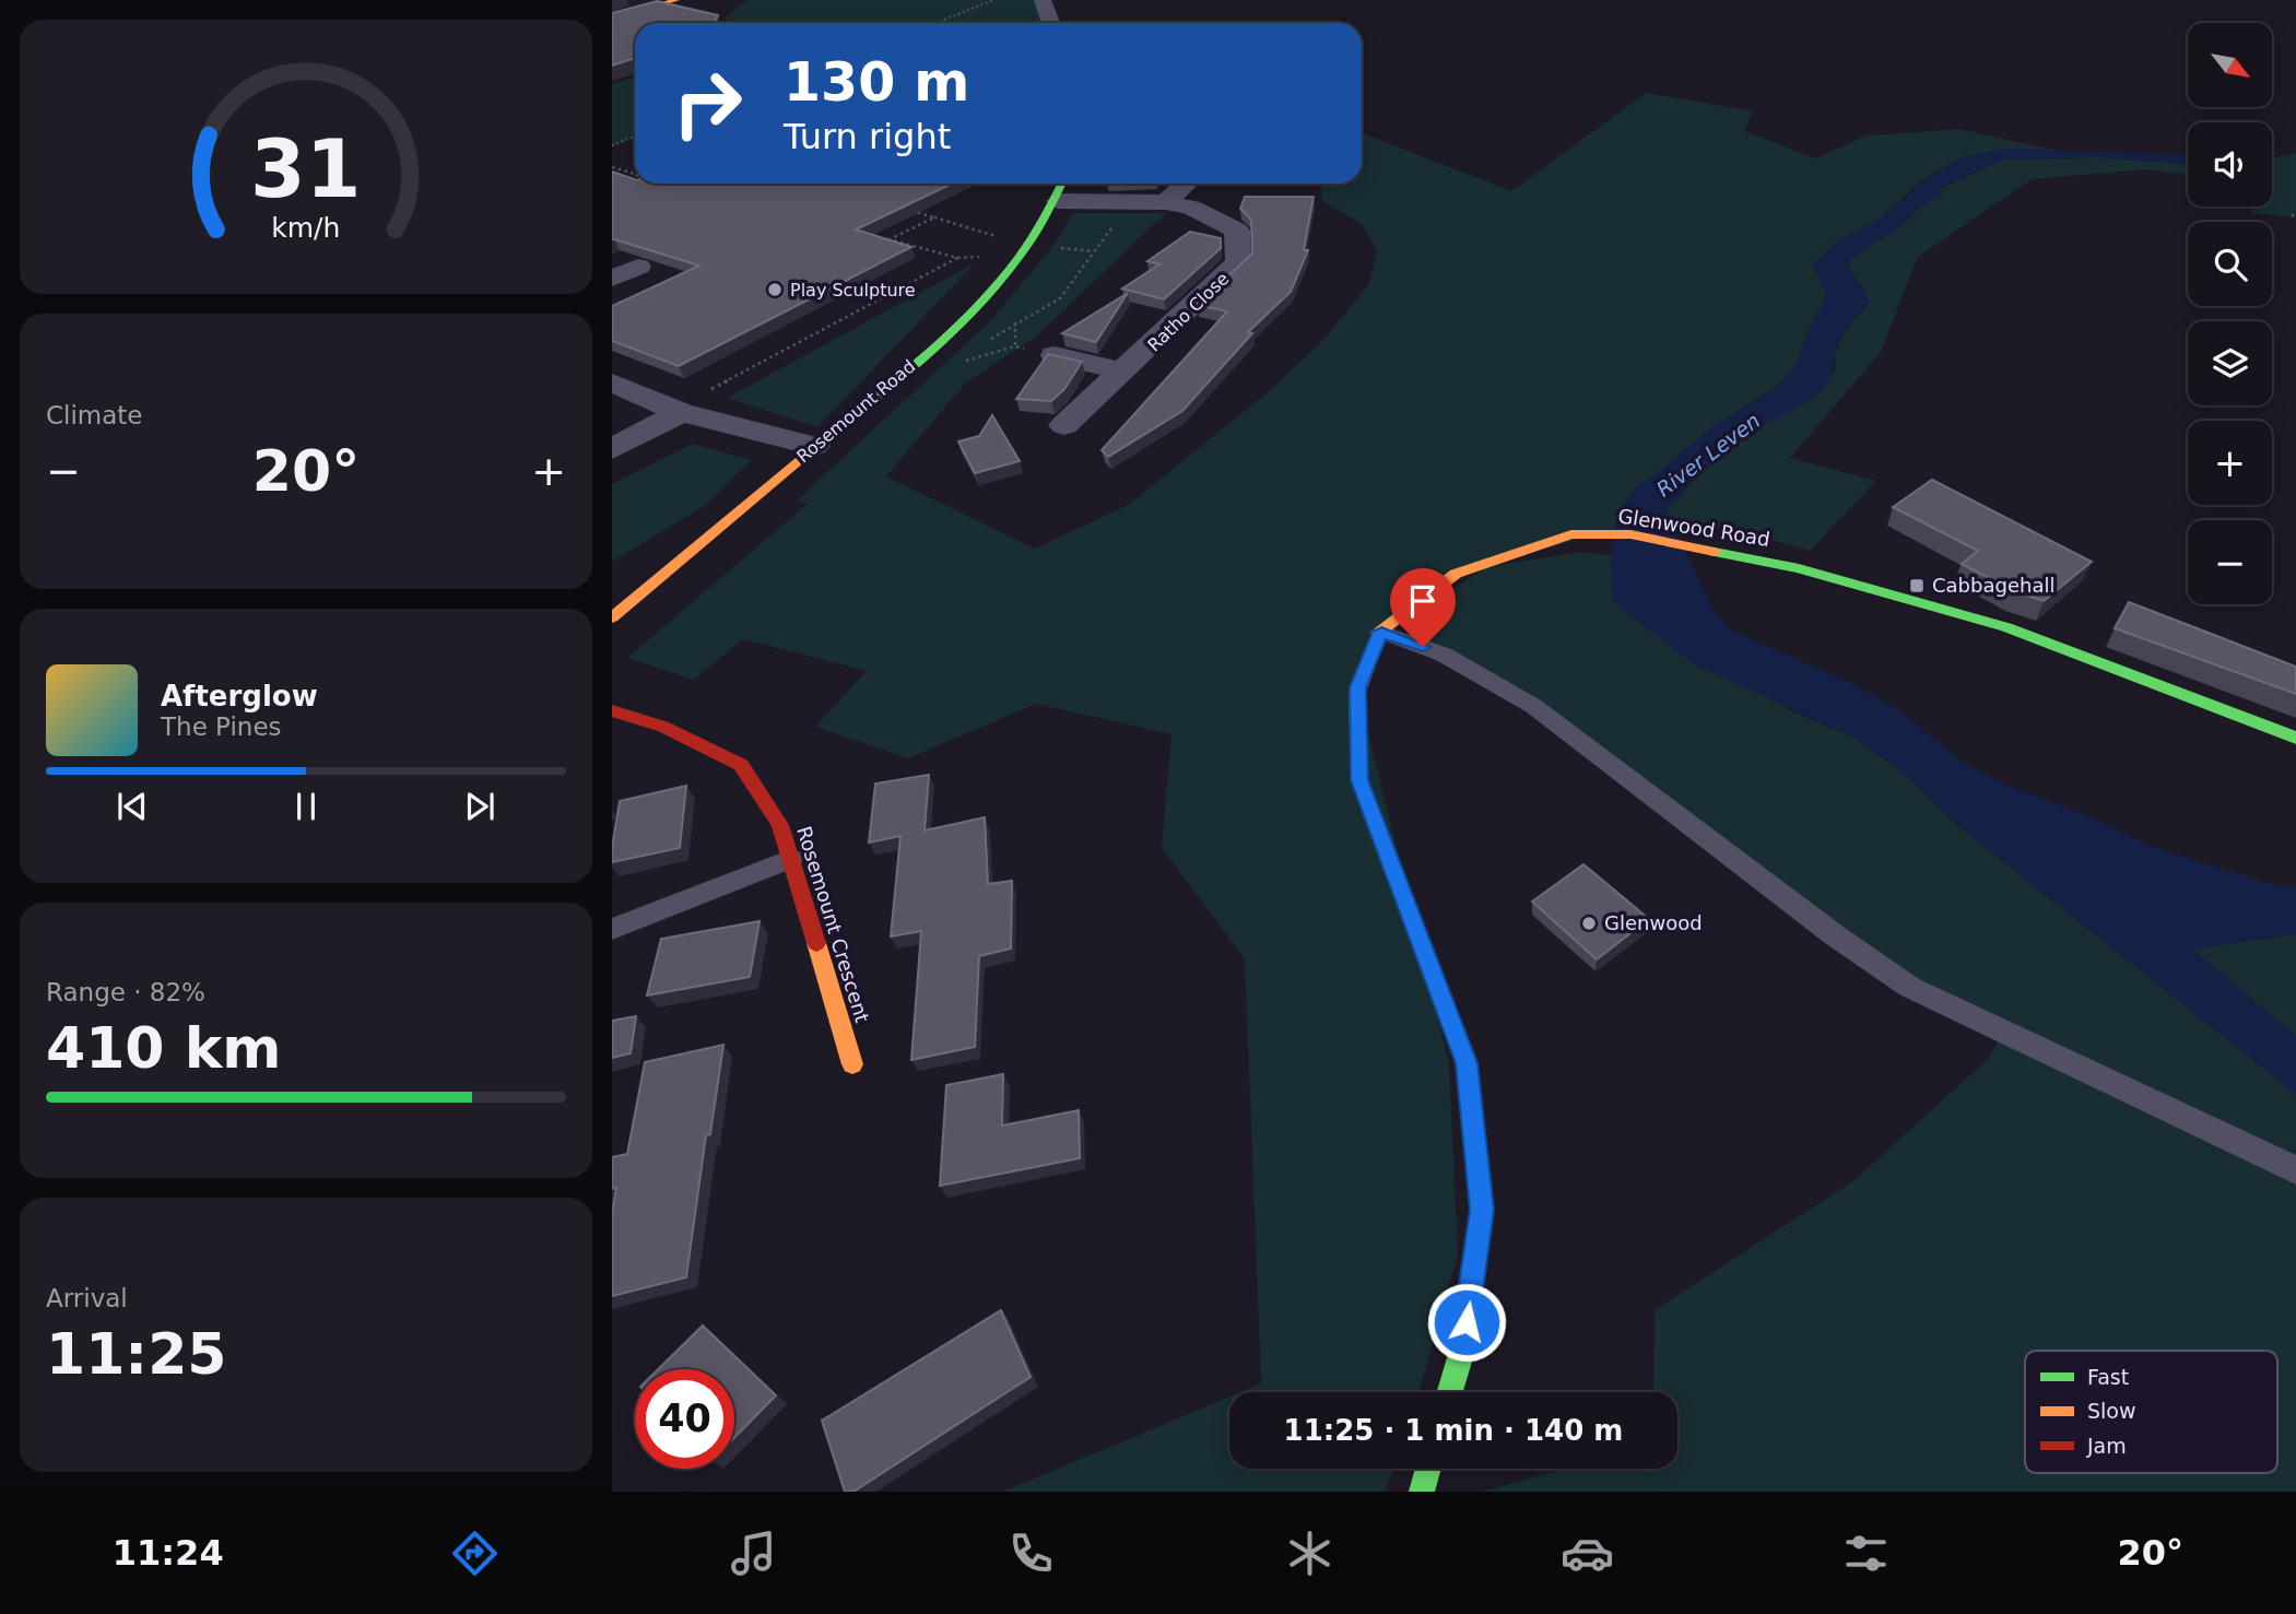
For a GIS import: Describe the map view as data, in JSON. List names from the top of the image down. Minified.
{"streets":{"street":["Ratho Close","Rosemount Road","Glenwood Road","Rosemount Crescent"]},"crossings":[["Ratho Close","Rosemount Road"]],"water":["River Leven"],"places":{"other":["Play Sculpture","Glenwood"],"transit":["Cabbagehall"]},"legend":["Fast","Slow","Jam"],"north":"bottom right","page":{"map_buttons":["+","−"],"turn":["130 m","Turn right"],"tile":["Climate",["Range · 82%","410 km"],["Arrival","11:25"]],"heat":["−","20°","+"],"song":["Afterglow","The Pines"],"limit":"40","trip":"11:25 · 1 min · 140 m","tabs":["11:24","20°"],"gauge":["31","km/h"]}}
